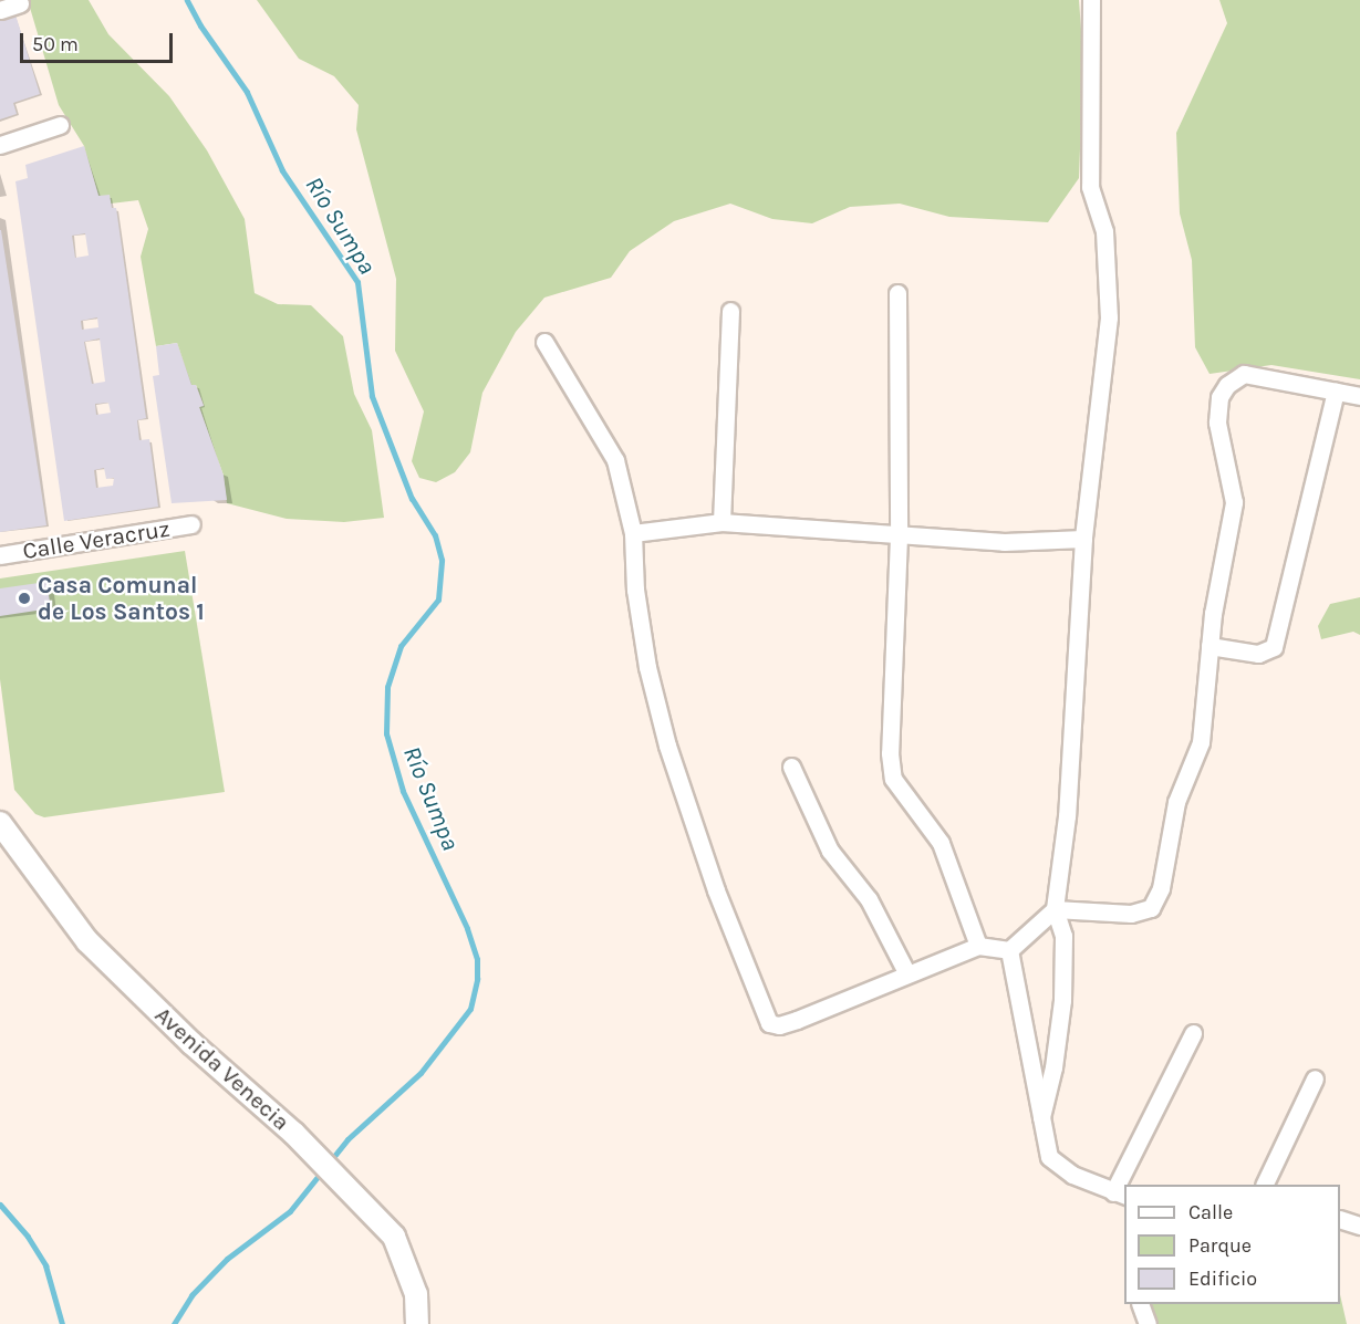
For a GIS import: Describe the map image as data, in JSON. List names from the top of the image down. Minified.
{"streets":{"street":["Calle Veracruz","Avenida Venecia"]},"water":["Río Sumpa"],"places":["Casa Comunal de Los Santos 1"],"legend":["Calle","Parque","Edificio"],"scale_bar":"50 m"}
